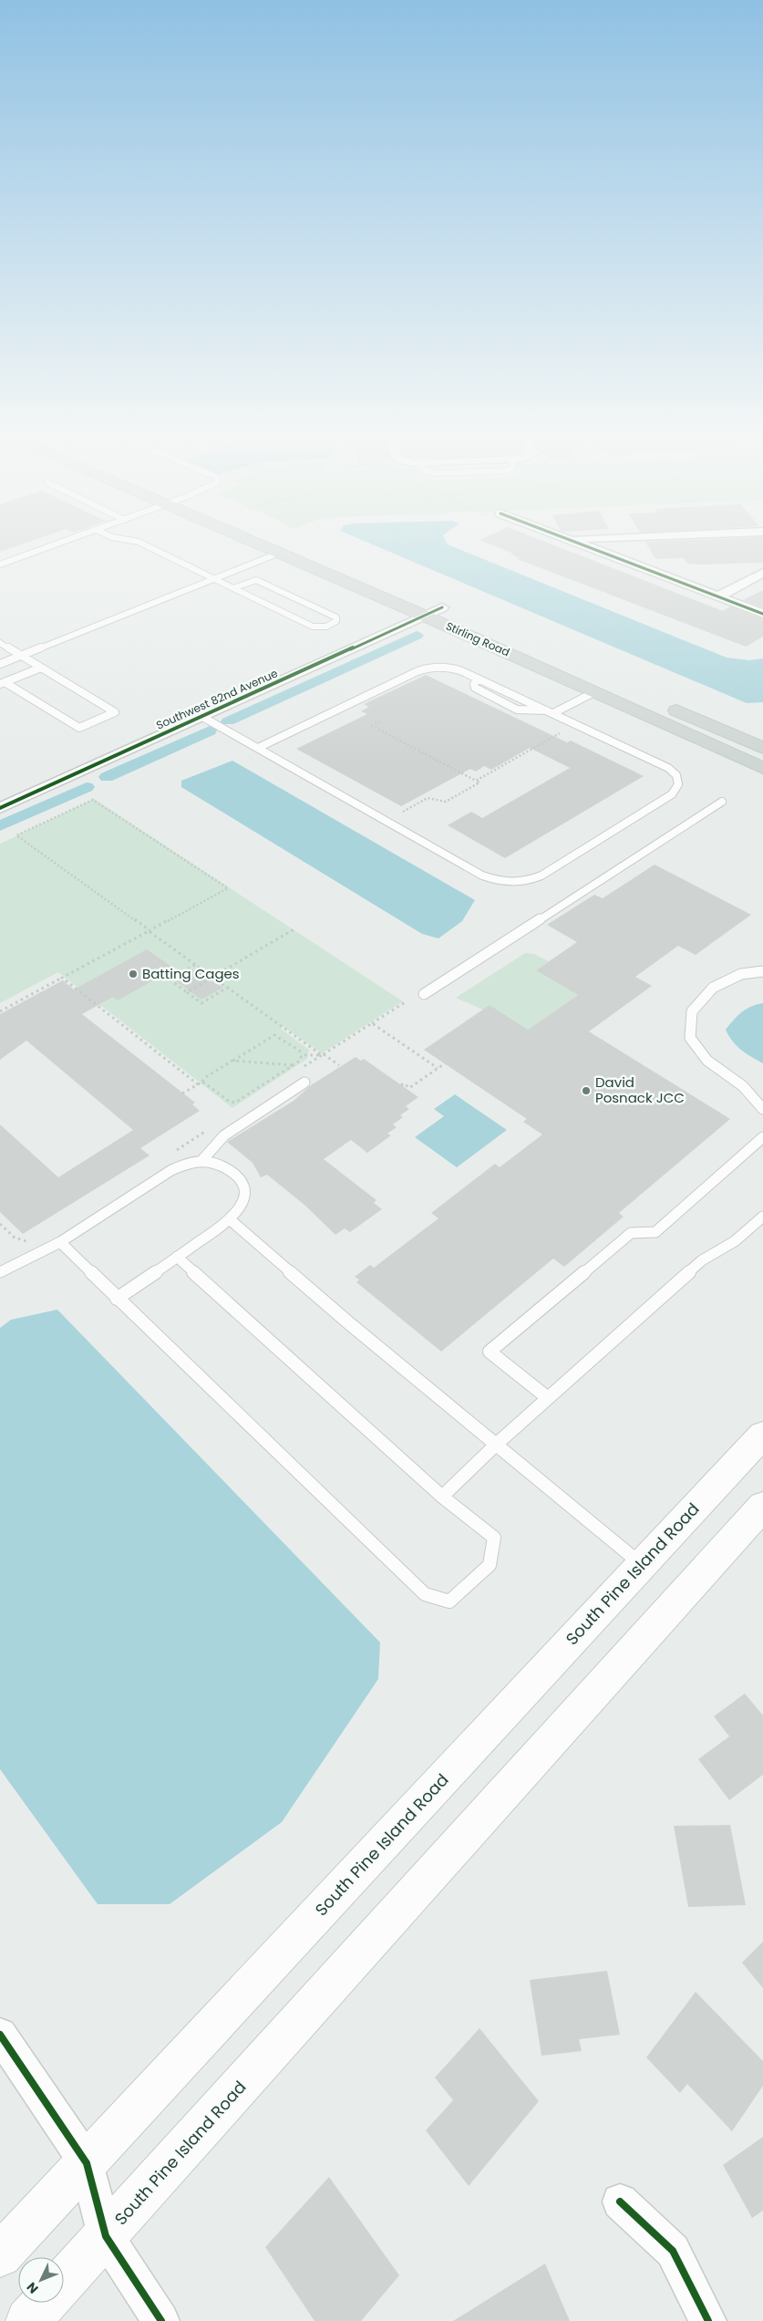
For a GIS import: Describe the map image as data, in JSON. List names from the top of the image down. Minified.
{"streets":{"main road":["Stirling Road","South Pine Island Road"],"street":["Southwest 82nd Avenue"]},"crossings":[["Stirling Road","Southwest 82nd Avenue"]],"places":["Batting Cages","David Posnack JCC"],"north":"bottom left"}
